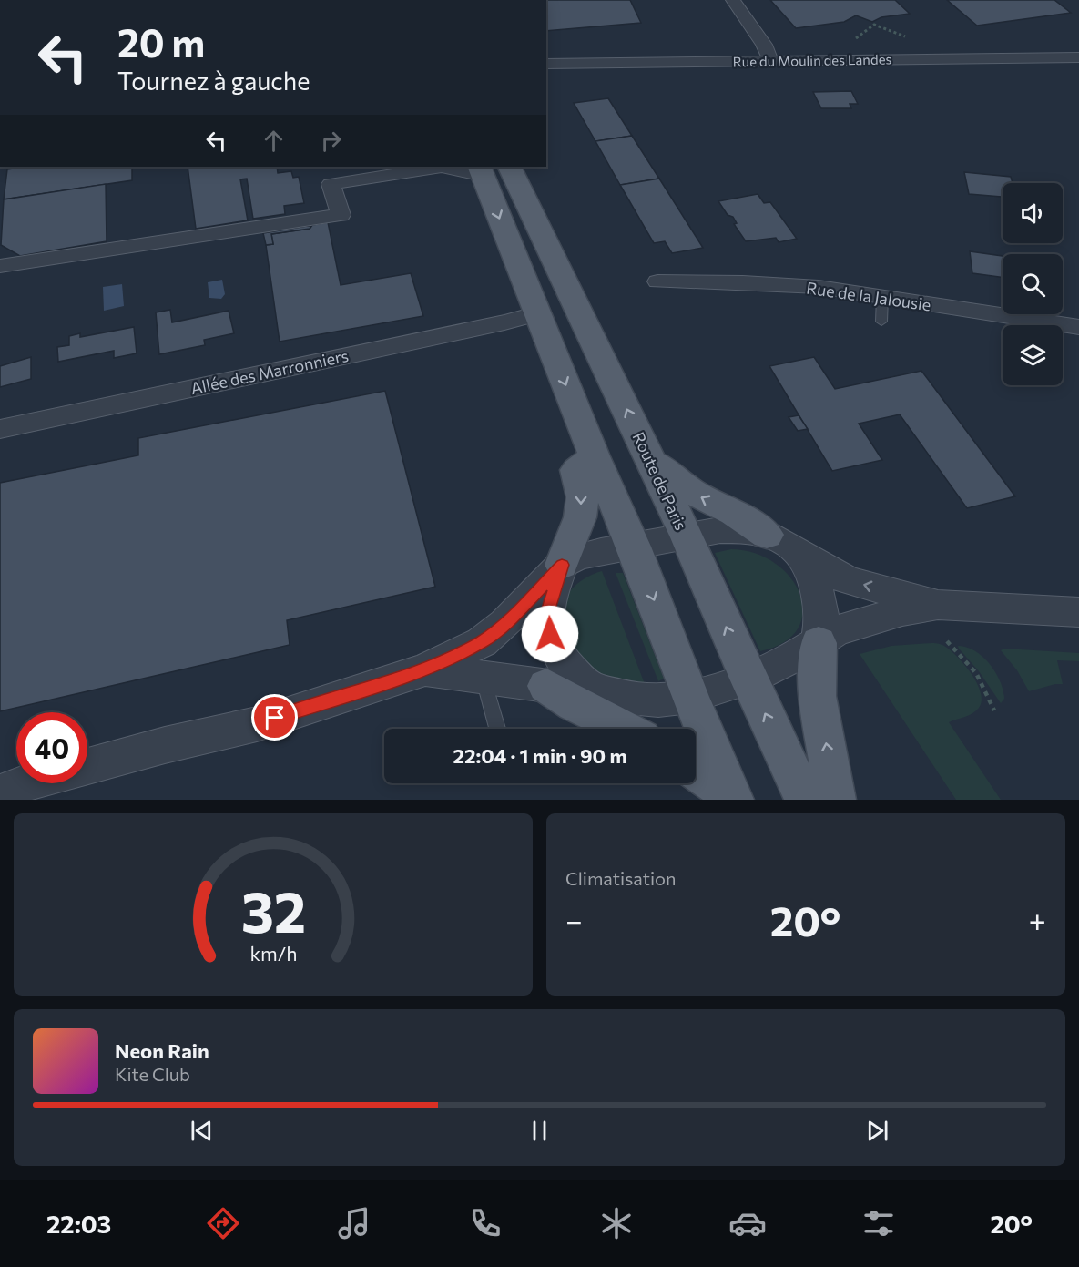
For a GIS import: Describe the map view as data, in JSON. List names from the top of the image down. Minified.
{"streets":{"main road":["Route de Paris"],"street":["Rue du Moulin des Landes","Rue de la Jalousie","Allée des Marronniers"]},"page":{"turn":["20 m","Tournez à gauche"],"limit":"40","trip":"22:04 · 1 min · 90 m","tile":"Climatisation","heat":["−","20°","+"],"song":["Neon Rain","Kite Club"],"tabs":["22:03","20°"],"gauge":["32","km/h"]}}
